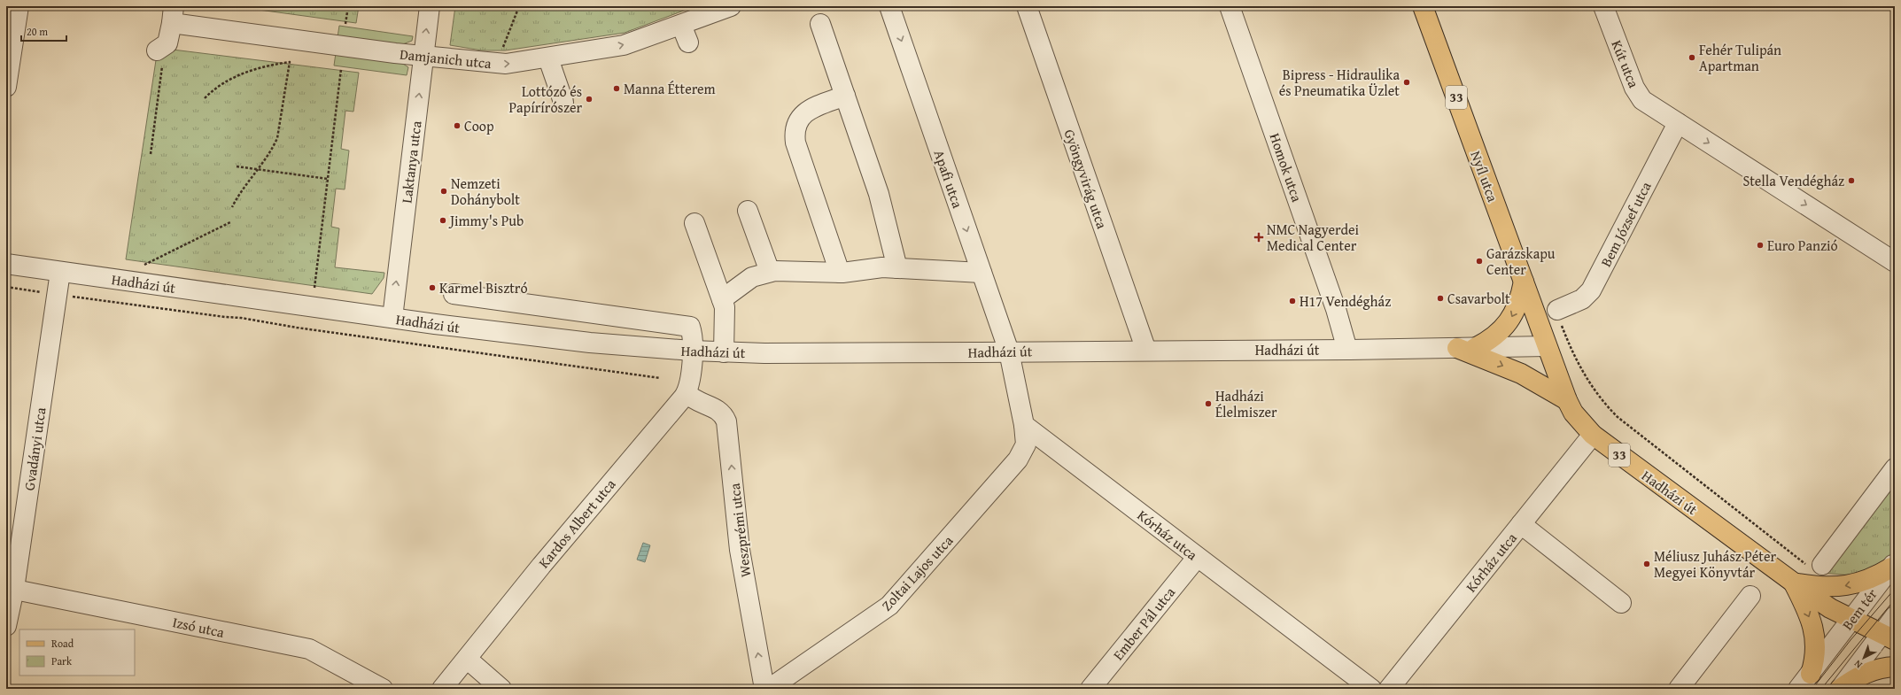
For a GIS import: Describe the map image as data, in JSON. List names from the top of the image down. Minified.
{"streets":{"main road":["33","Nyíl utca","Hadházi út"],"street":["Damjanich utca","Kút utca","Laktanya utca","Homok utca","Apafi utca","Gyöngyvirág utca","Bem József utca","Gvadányi utca","Kardos Albert utca","Weszprémi utca","Kórház utca","Zoltai Lajos utca","Bem tér","Ember Pál utca","Izsó utca"]},"crossings":[["Damjanich utca","Laktanya utca"],["Kút utca","Bem József utca"],["Laktanya utca","Hadházi út"],["Homok utca","Hadházi út"],["Nyíl utca","Hadházi út"],["Apafi utca","Hadházi út"],["Gyöngyvirág utca","Hadházi út"],["Hadházi út","Gvadányi utca"],["Hadházi út","Kardos Albert utca"],["Hadházi út","Kórház utca"],["Hadházi út","Bem tér"],["Gvadányi utca","Izsó utca"],["Kardos Albert utca","Weszprémi utca"],["Kórház utca","Zoltai Lajos utca"],["Kórház utca","Ember Pál utca"]],"one_way":["Damjanich utca","Kút utca","Laktanya utca","Weszprémi utca"],"places":{"other":["Fehér Tulipán Apartman","Bipress - Hidraulika és Pneumatika Üzlet","Manna Étterem","Lottózó és Papírírószer","Coop","Stella Vendégház","Nemzeti Dohánybolt","Jimmy's Pub","Euro Panzió","Garázskapu Center","Karmel Bisztró","Csavarbolt","H17 Vendégház","Hadházi Élelmiszer","Méliusz Juhász Péter Megyei Könyvtár"],"health":["NMC Nagyerdei Medical Center"]},"legend":["Road","Park"],"scale_bar":"20 m","north":"bottom left"}
